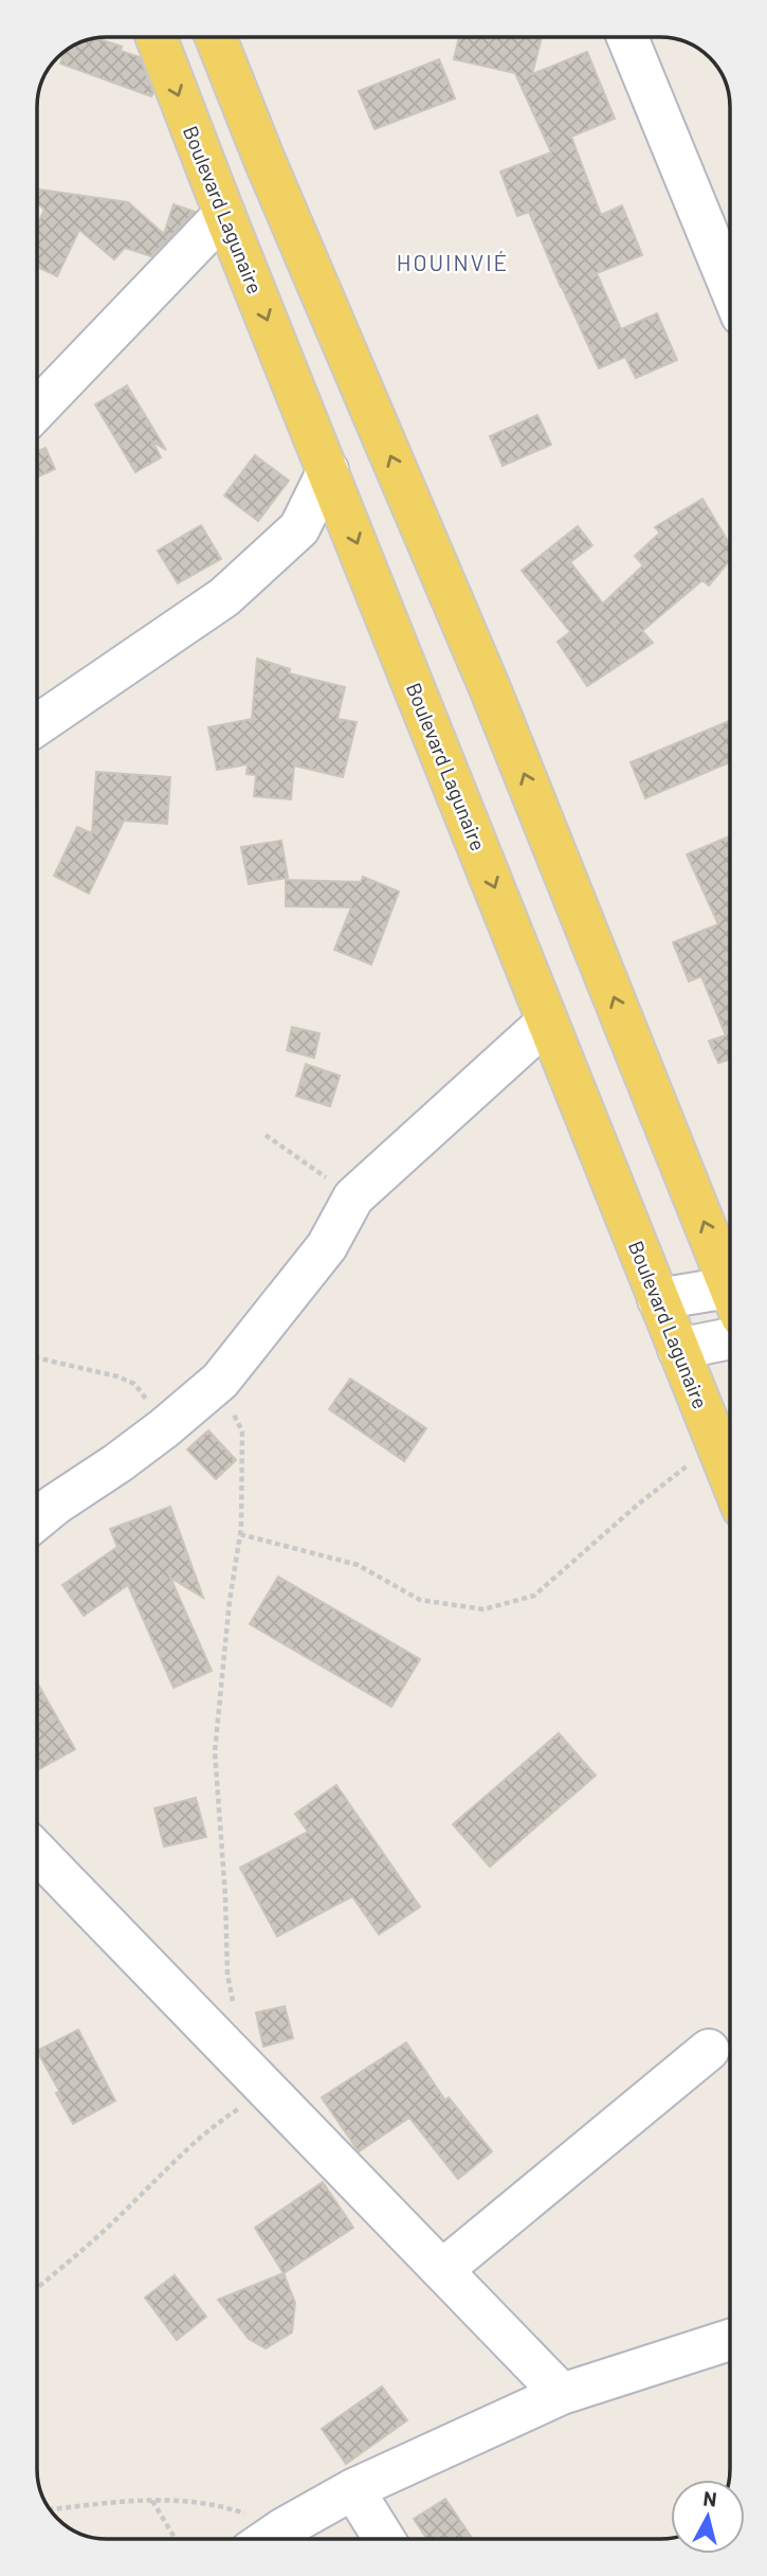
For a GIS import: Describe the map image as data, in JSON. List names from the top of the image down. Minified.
{"streets":{"main road":["Boulevard Lagunaire"]},"districts":["HOUINVIÉ"],"north":"top"}
